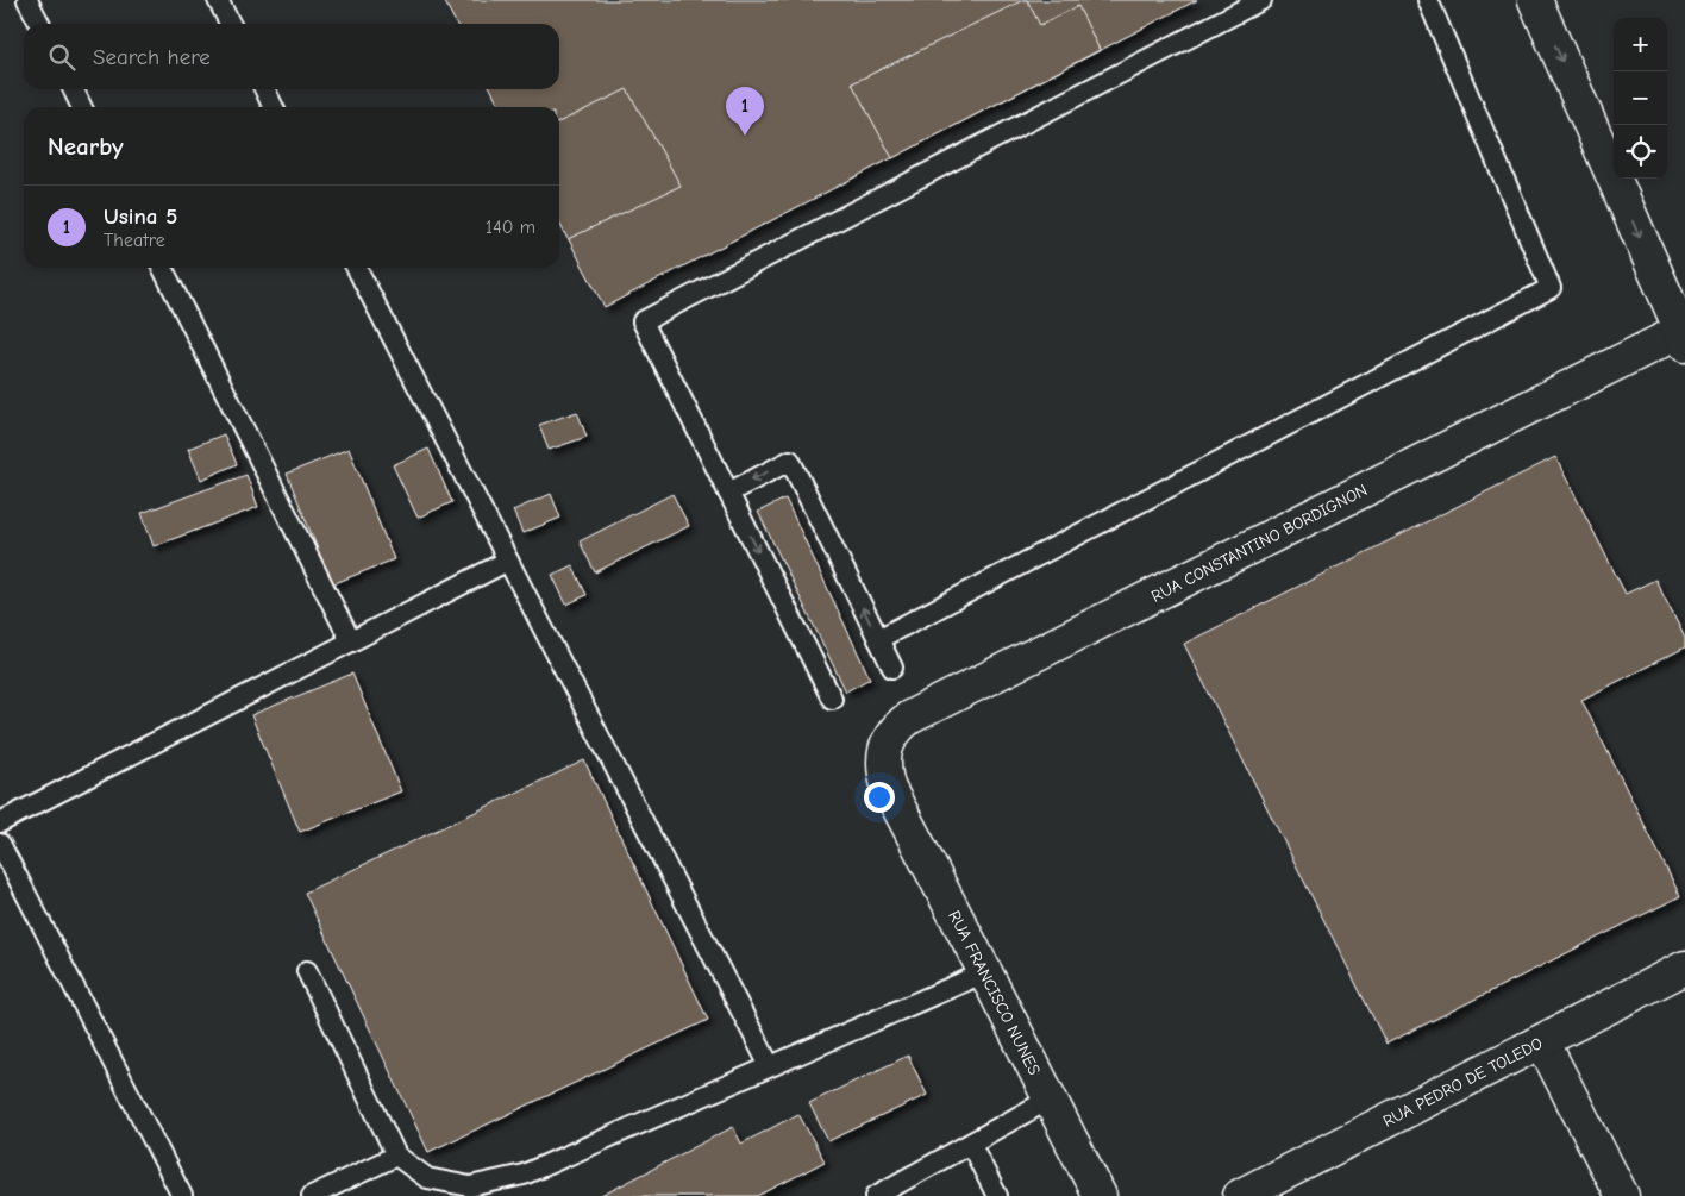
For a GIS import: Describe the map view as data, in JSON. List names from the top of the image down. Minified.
{"streets":{"street":["RUA CONSTANTINO BORDIGNON","RUA FRANCISCO NUNES","RUA PEDRO DE TOLEDO"]},"crossings":[["RUA CONSTANTINO BORDIGNON","RUA FRANCISCO NUNES"]],"page":{"map_buttons":["+","−"],"search":"Search here","pins":"1","heading":"Nearby","list":[{"mark":"1","name":"Usina 5","note":"Theatre","value":"140 m"}]}}
